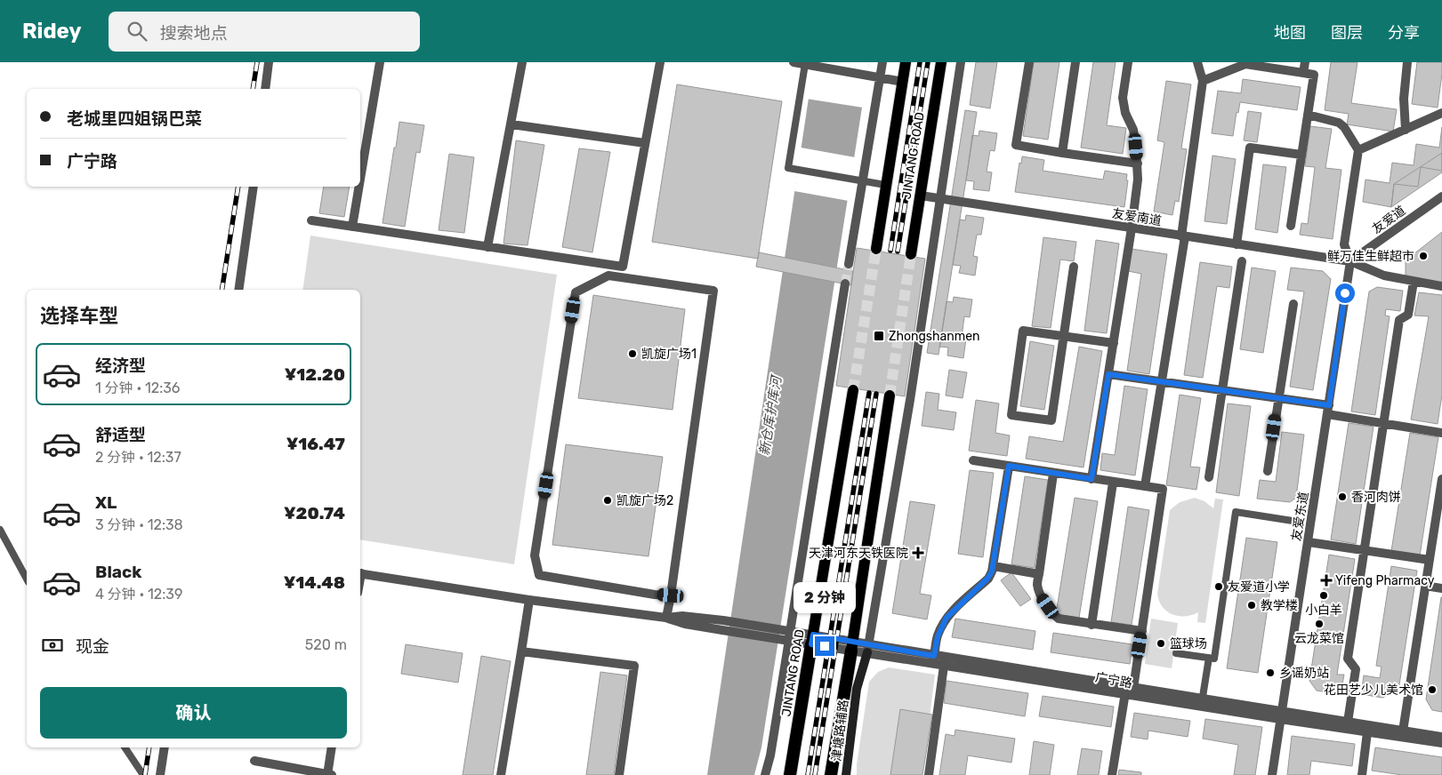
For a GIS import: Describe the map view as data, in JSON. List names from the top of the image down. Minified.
{"streets":{"highway":["JINTANG ROAD"],"main road":["津塘路辅路"],"street":["友爱南道","友爱道","友爱东道","广宁路"]},"crossings":[["JINTANG ROAD","友爱南道"],["JINTANG ROAD","广宁路"],["友爱南道","友爱道"],["友爱南道","友爱东道"],["友爱道","友爱东道"],["友爱东道","广宁路"]],"water":["新仓库护库河"],"places":{"other":["鲜万佳生鲜超市","凯旋广场1","香河肉饼","凯旋广场2","友爱道小学","小白羊","教学楼","云龙菜馆","篮球场","乡谣奶站","花田艺少儿美术馆"],"transit":["Zhongshanmen"],"health":["天津河东天铁医院","Yifeng Pharmacy"]},"page":{"header":"Ridey","search":"搜索地点","nav":["地图","图层","分享"],"banner":["老城里四姐锅巴菜","广宁路"],"heading":"选择车型","list":[{"name":"经济型","note":"1 分钟 · 12:36","value":"¥12.20"},{"name":"舒适型","note":"2 分钟 · 12:37","value":"¥16.47"},{"name":"XL","note":"3 分钟 · 12:38","value":"¥20.74"},{"name":"Black","note":"4 分钟 · 12:39","value":"¥14.48"}],"bubble":"2 分钟","pay":["现金","520 m"],"buttons":"确认"}}
